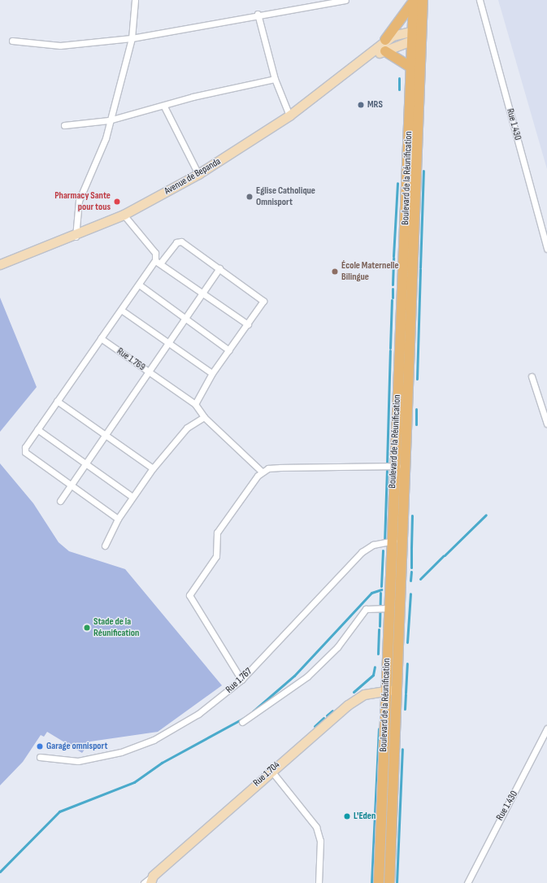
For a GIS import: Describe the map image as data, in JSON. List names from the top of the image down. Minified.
{"streets":{"main road":["Avenue de Bepanda","Boulevard de la Réunification","Rue 1.704"],"street":["Rue 1.430","Rue 1.769","Rue 1.767"]},"crossings":[["Avenue de Bepanda","Boulevard de la Réunification"],["Boulevard de la Réunification","Rue 1.767"],["Boulevard de la Réunification","Rue 1.704"]],"places":["MRS","Eglise Catholique Omnisport","Pharmacy Sante pour tous","École Maternelle Bilingue","Stade de la Réunification","Garage omnisport","L'Eden"]}
